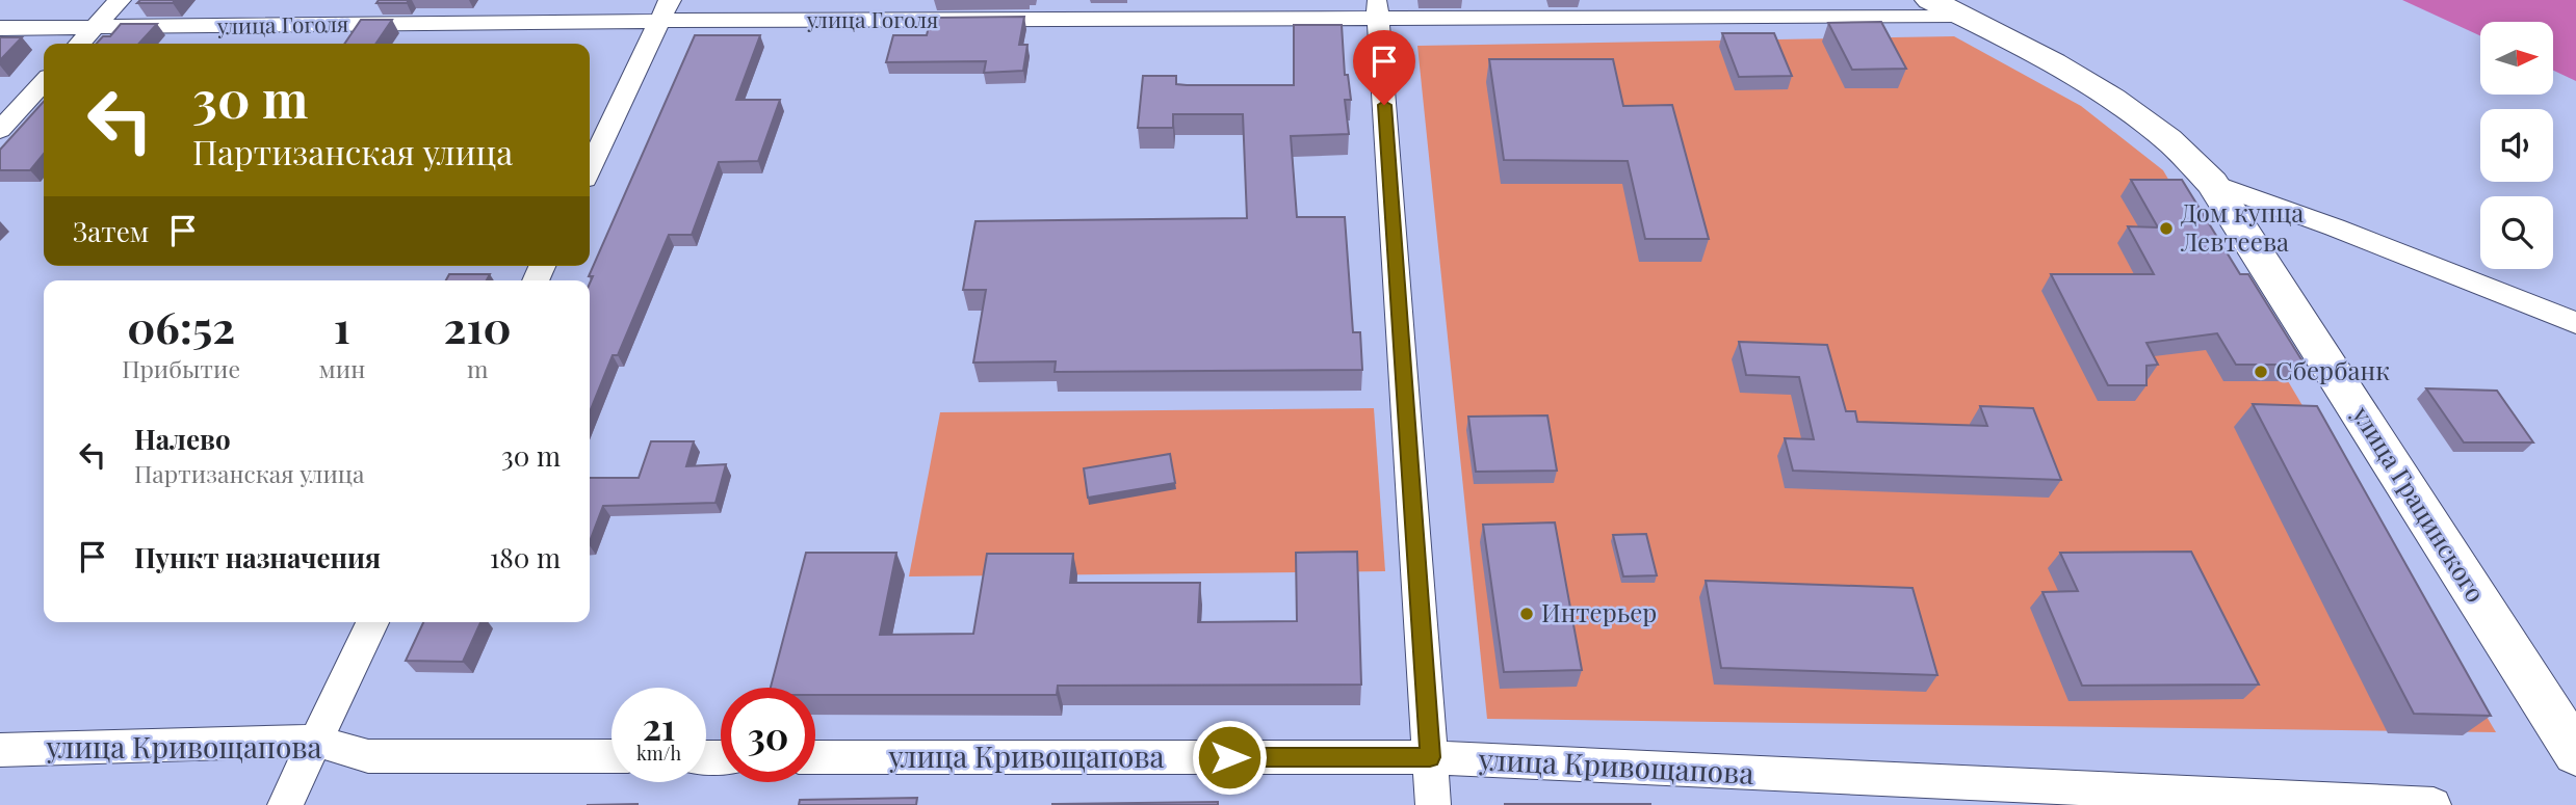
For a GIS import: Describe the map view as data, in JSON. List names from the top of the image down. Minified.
{"streets":{"street":["улица Гоголя","улица Грацинского","улица Кривощапова"]},"crossings":[["улица Гоголя","улица Грацинского"]],"places":["Дом купца Левтеева","Сбербанк","Интерьер"],"north":"right","page":{"turn":["30 m","Партизанская улица"],"then":"Затем","eta":["06:52","Прибытие","1","мин","210","m"],"list":[{"name":"Налево","note":"Партизанская улица","value":"30 m"},{"name":"Пункт назначения","value":"180 m"}],"speed":"21 km/h","limit":"30"}}
